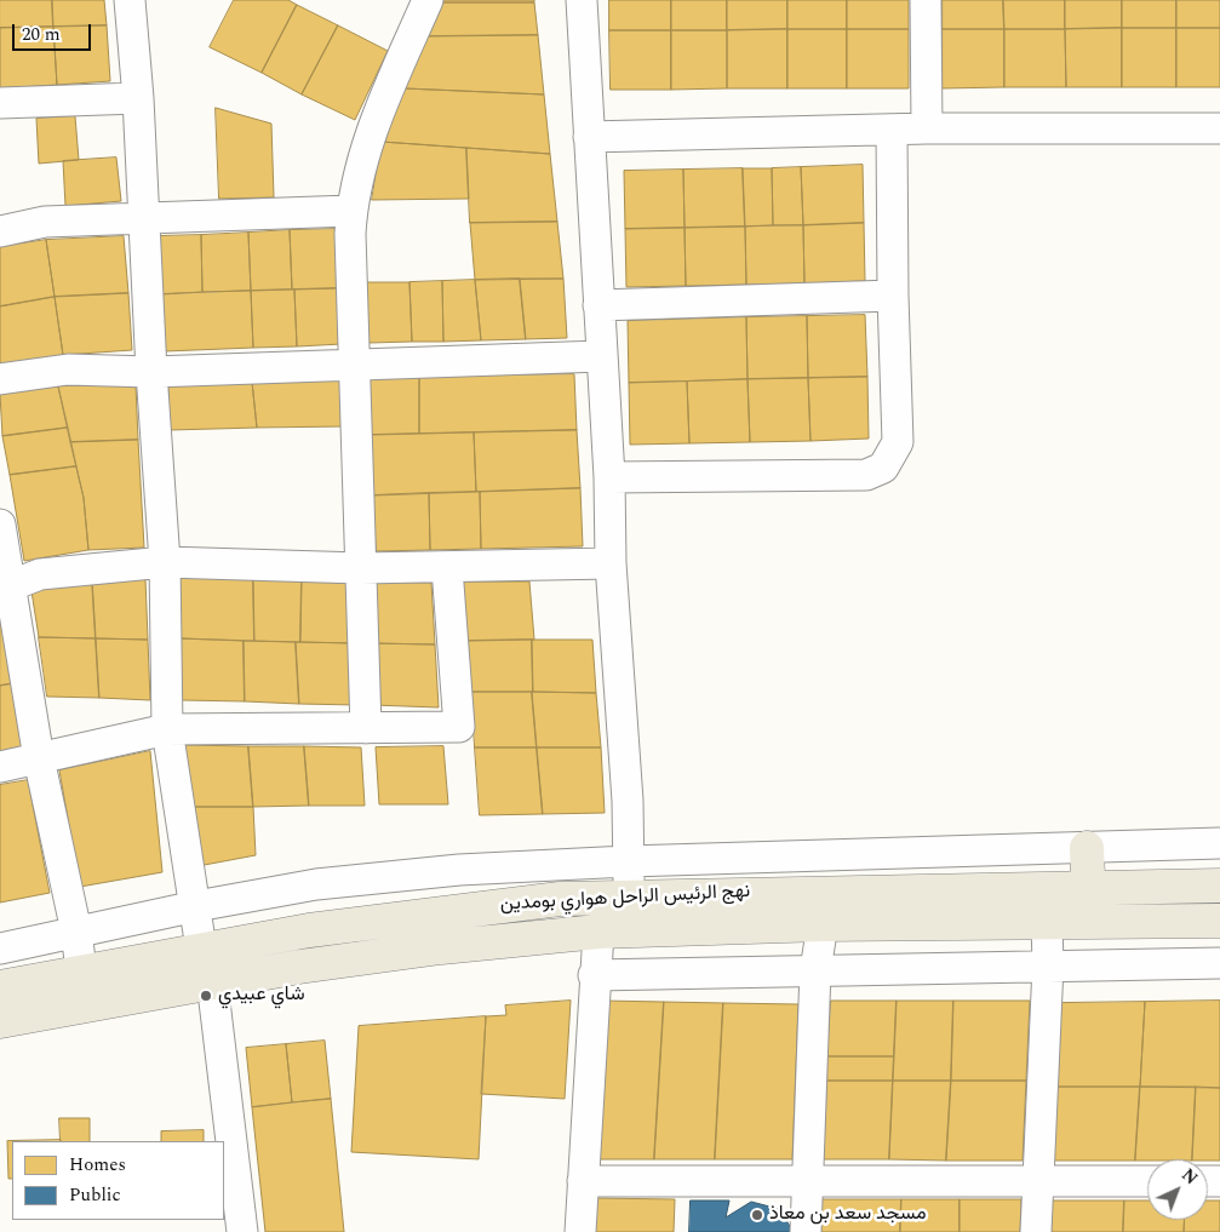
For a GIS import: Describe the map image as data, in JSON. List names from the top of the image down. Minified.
{"streets":{"main road":["نهج الرئيس الراحل هواري بومدين"]},"places":["شاي عبيدي","مسجد سعد بن معاذ"],"legend":["Homes","Public"],"scale_bar":"20 m","north":"top right"}
